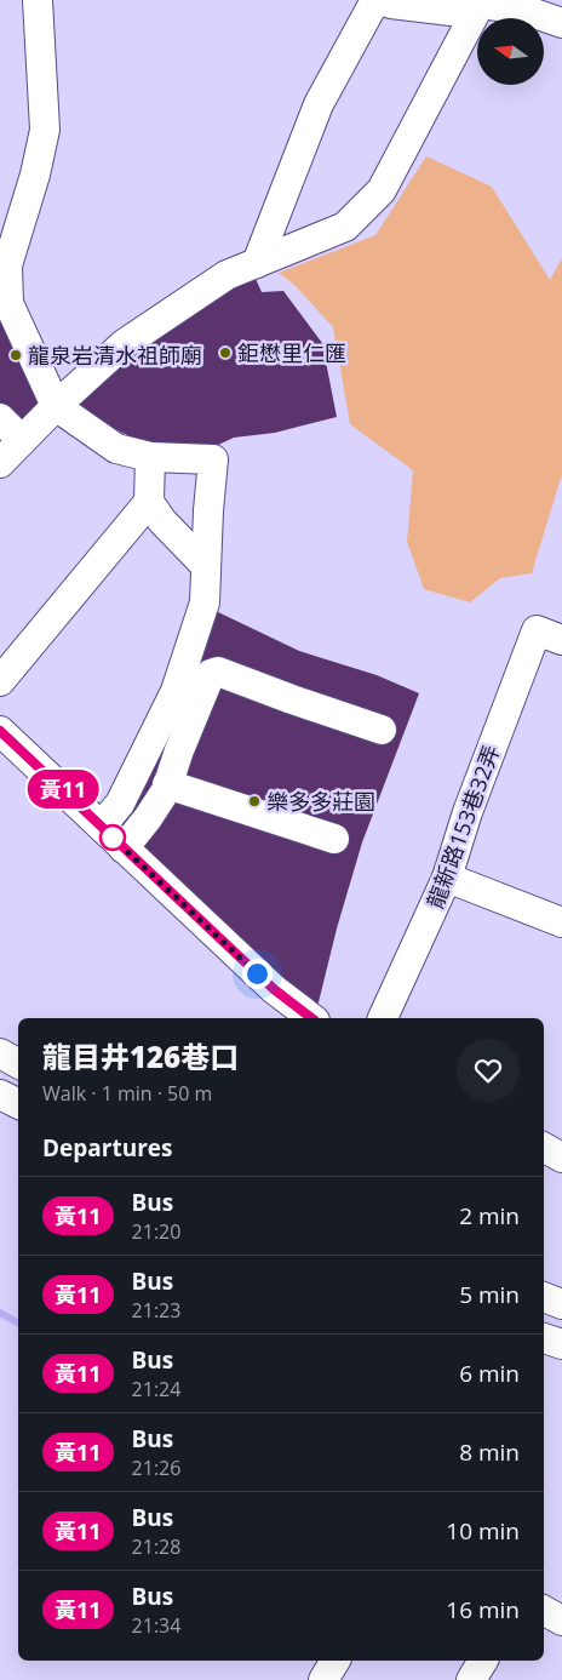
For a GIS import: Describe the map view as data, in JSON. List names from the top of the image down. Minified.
{"streets":{"street":["龍新路153巷32弄"]},"places":["鉅懋里仁匯","龍泉岩清水祖師廟","樂多多莊園"],"lines":["bus line 黃11"],"north":"left","page":{"on_map":"黃11","heading":[["龍目井126巷口","Walk · 1 min · 50 m"],"Departures"],"list":[{"mark":"黃11","name":"Bus","note":"21:20","value":"2 min"},{"mark":"黃11","name":"Bus","note":"21:23","value":"5 min"},{"mark":"黃11","name":"Bus","note":"21:24","value":"6 min"},{"mark":"黃11","name":"Bus","note":"21:26","value":"8 min"},{"mark":"黃11","name":"Bus","note":"21:28","value":"10 min"},{"mark":"黃11","name":"Bus","note":"21:34","value":"16 min"}]}}
